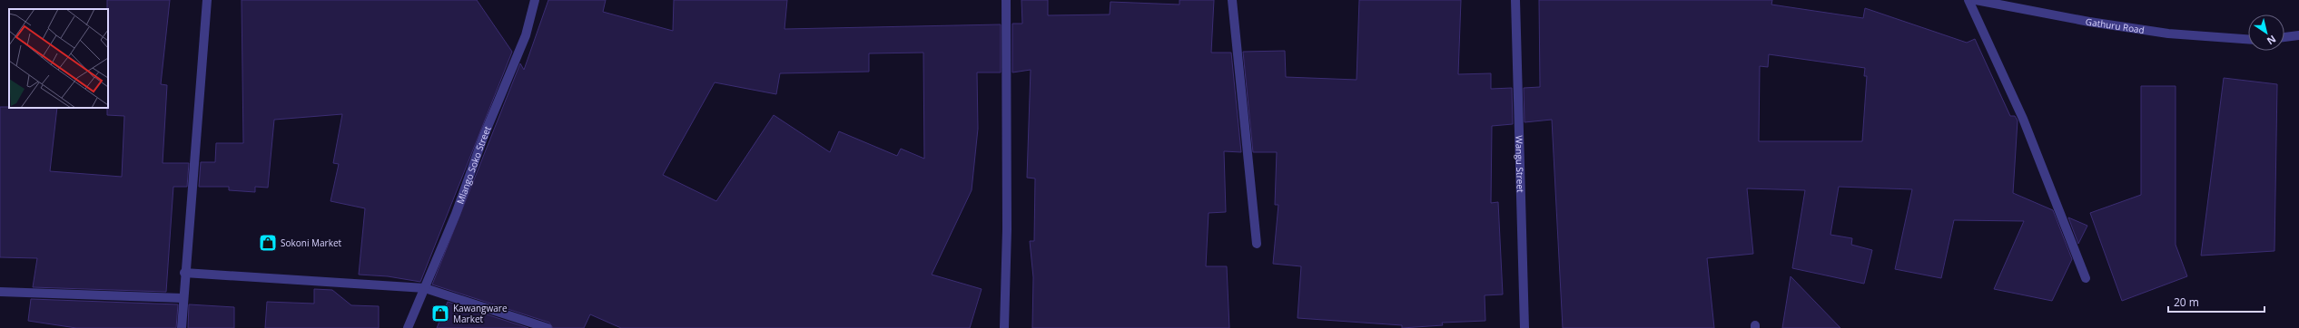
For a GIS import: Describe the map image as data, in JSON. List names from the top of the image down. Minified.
{"streets":{"street":["Gathuru Road","Wangu Street","Mlango Soko Street"]},"places":{"shop":["Sokoni Market","Kawangware Market"]},"scale_bar":"20 m","north":"bottom right"}
